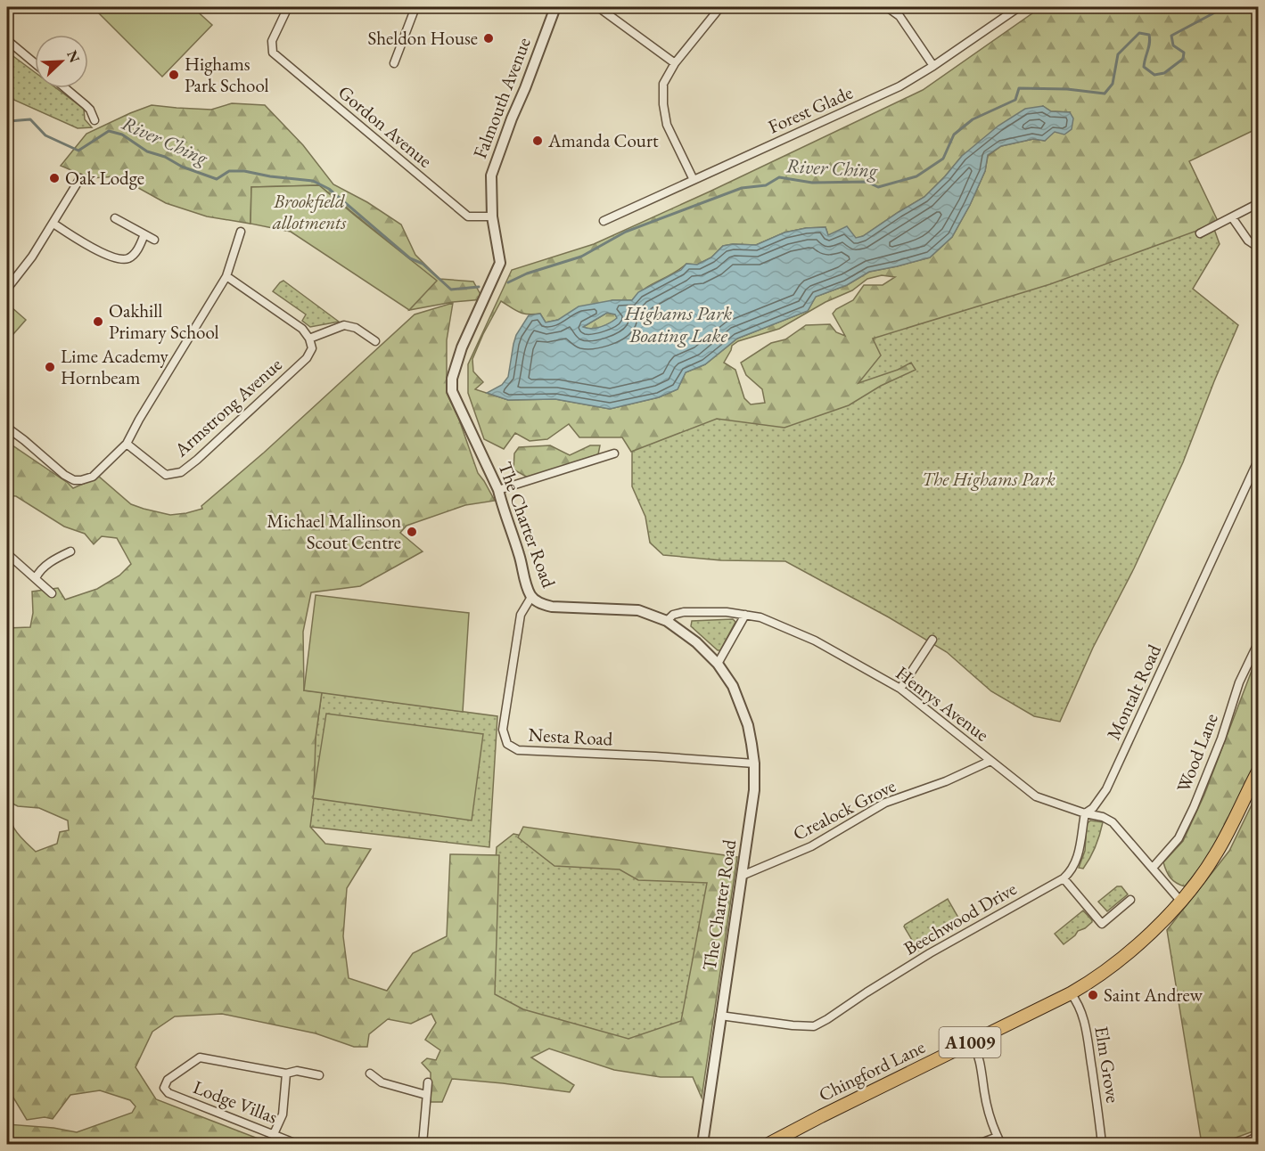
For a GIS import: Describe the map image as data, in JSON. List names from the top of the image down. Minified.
{"streets":{"main road":["A1009","Chingford Lane"],"street":["Falmouth Avenue","Forest Glade","Gordon Avenue","Armstrong Avenue","The Charter Road","Montalt Road","Henrys Avenue","Nesta Road","Wood Lane","Crealock Grove","Beechwood Drive","Elm Grove","Lodge Villas"]},"crossings":[["Falmouth Avenue","Gordon Avenue"],["Falmouth Avenue","The Charter Road"],["The Charter Road","Henrys Avenue"],["The Charter Road","Nesta Road"],["The Charter Road","Crealock Grove"],["The Charter Road","Beechwood Drive"],["Montalt Road","Henrys Avenue"],["Montalt Road","Beechwood Drive"],["Henrys Avenue","Crealock Grove"],["Henrys Avenue","Beechwood Drive"],["Elm Grove","Chingford Lane"]],"water":["River Ching","Highams Park Boating Lake"],"parks":["Brookfield allotments","The Highams Park"],"places":["Sheldon House","Highams Park School","Amanda Court","Oak Lodge","Oakhill Primary School","Lime Academy Hornbeam","Michael Mallinson Scout Centre","Saint Andrew"],"north":"top right"}
